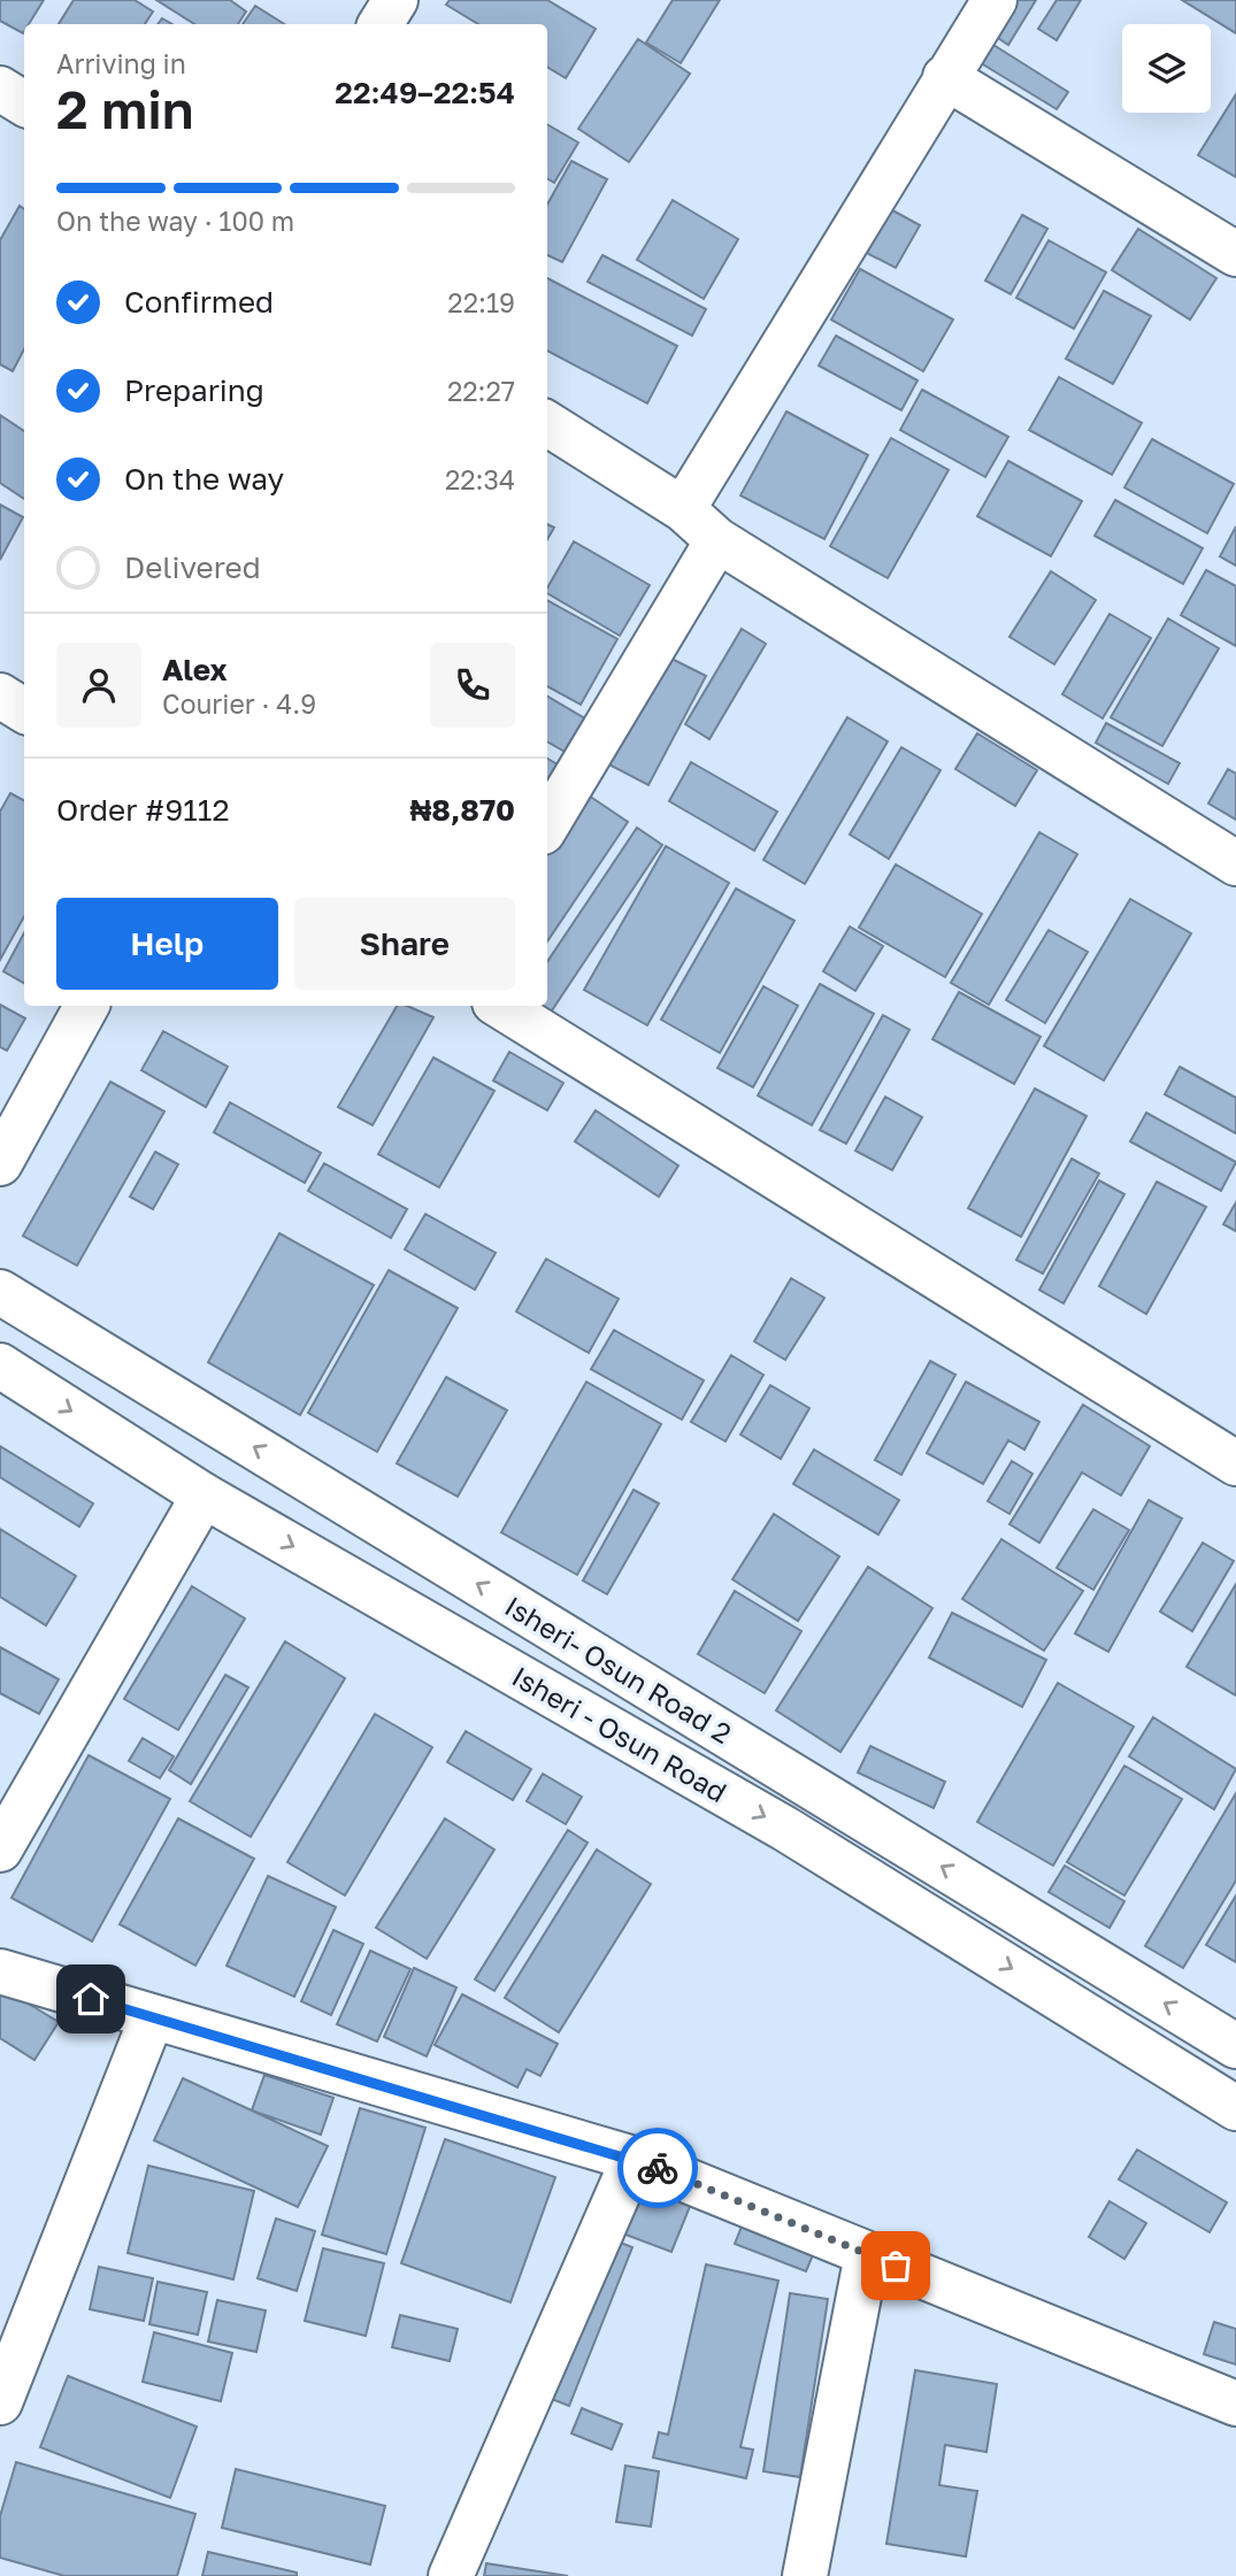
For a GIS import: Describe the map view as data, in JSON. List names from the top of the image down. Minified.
{"streets":{"street":["Isheri- Osun Road 2","Isheri - Osun Road"]},"one_way":["Isheri- Osun Road 2"],"page":{"heading":["2 min","Arriving in","22:49–22:54"],"panel":["Alex","Courier · 4.9","Order #9112","₦8,870"],"bar":"On the way · 100 m","list":[["Confirmed","22:19"],["Preparing","22:27"],["On the way","22:34"],"Delivered"],"buttons":["Help","Share"]}}
